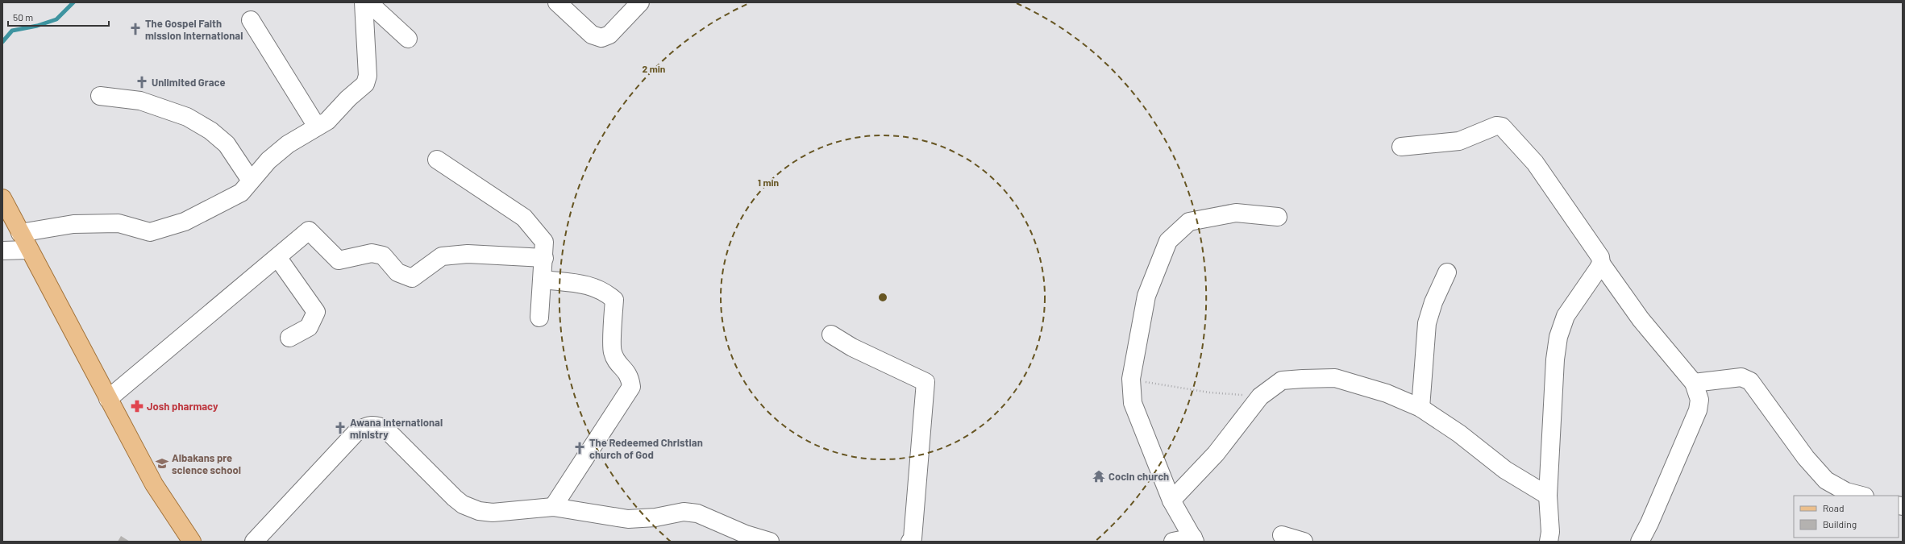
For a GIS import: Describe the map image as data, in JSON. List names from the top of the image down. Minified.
{"places":{"church":["The Gospel Faith mission International","Unlimited Grace","Awana international ministry","The Redeemed Christian church of God"],"pharmacy":["Josh pharmacy"],"school or university":["Albakans pre science school"],"temple":["Cocin church"]},"legend":["Road","Building"],"scale_bar":"50 m","rings":["2 min","1 min"]}
